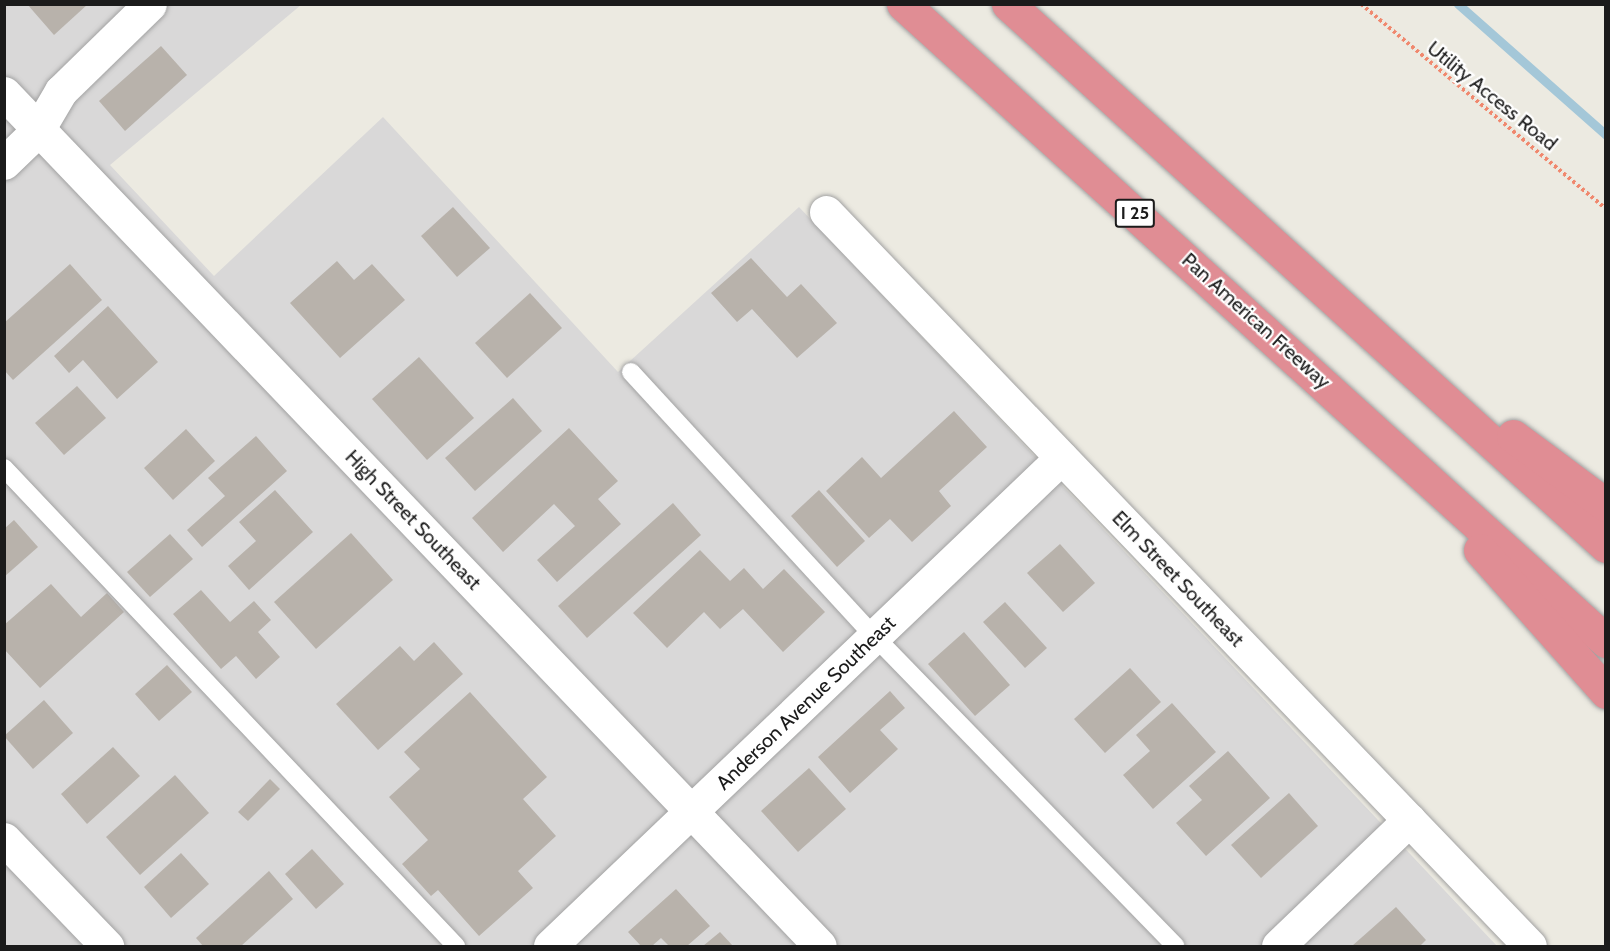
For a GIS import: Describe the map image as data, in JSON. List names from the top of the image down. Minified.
{"streets":{"highway":["I 25","Pan American Freeway"],"street":["High Street Southeast","Elm Street Southeast","Anderson Avenue Southeast"],"path":["Utility Access Road"]},"crossings":[["High Street Southeast","Anderson Avenue Southeast"],["Elm Street Southeast","Anderson Avenue Southeast"]]}
